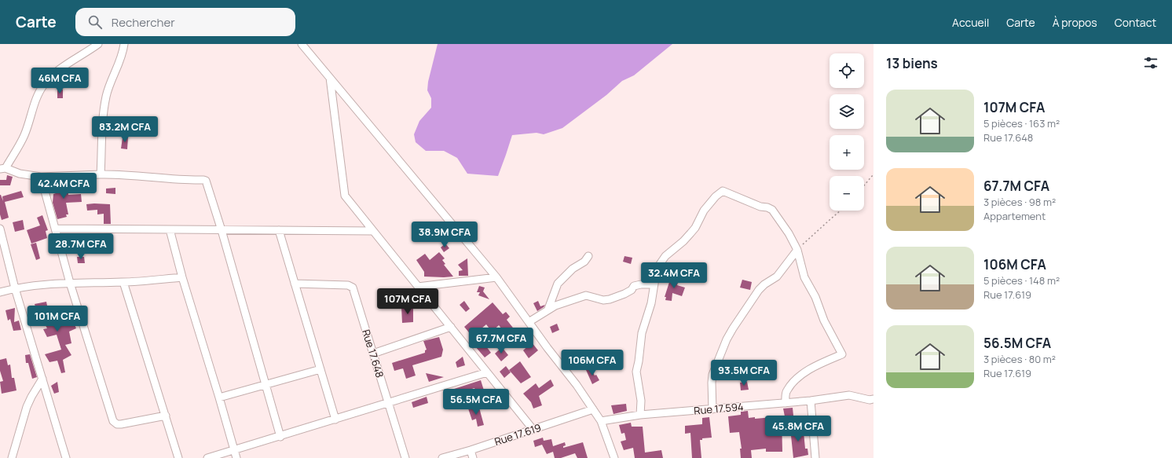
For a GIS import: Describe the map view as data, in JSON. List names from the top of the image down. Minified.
{"streets":{"street":["Rue 17.648","Rue 17.594","Rue 17.619"]},"page":{"header":"Carte","search":"Rechercher","nav":["Accueil","Carte","À propos","Contact"],"heading":"13 biens","map_buttons":["+","−"],"price":["46M CFA","83.2M CFA","42.4M CFA","38.9M CFA","28.7M CFA","32.4M CFA","107M CFA","101M CFA","67.7M CFA","106M CFA","93.5M CFA","56.5M CFA","45.8M CFA"],"list":[{"name":"107M CFA","note":"5 pièces · 163 m² · Rue 17.648"},{"name":"67.7M CFA","note":"3 pièces · 98 m² · Appartement"},{"name":"106M CFA","note":"5 pièces · 148 m² · Rue 17.619"},{"name":"56.5M CFA","note":"3 pièces · 80 m² · Rue 17.619"}]}}
